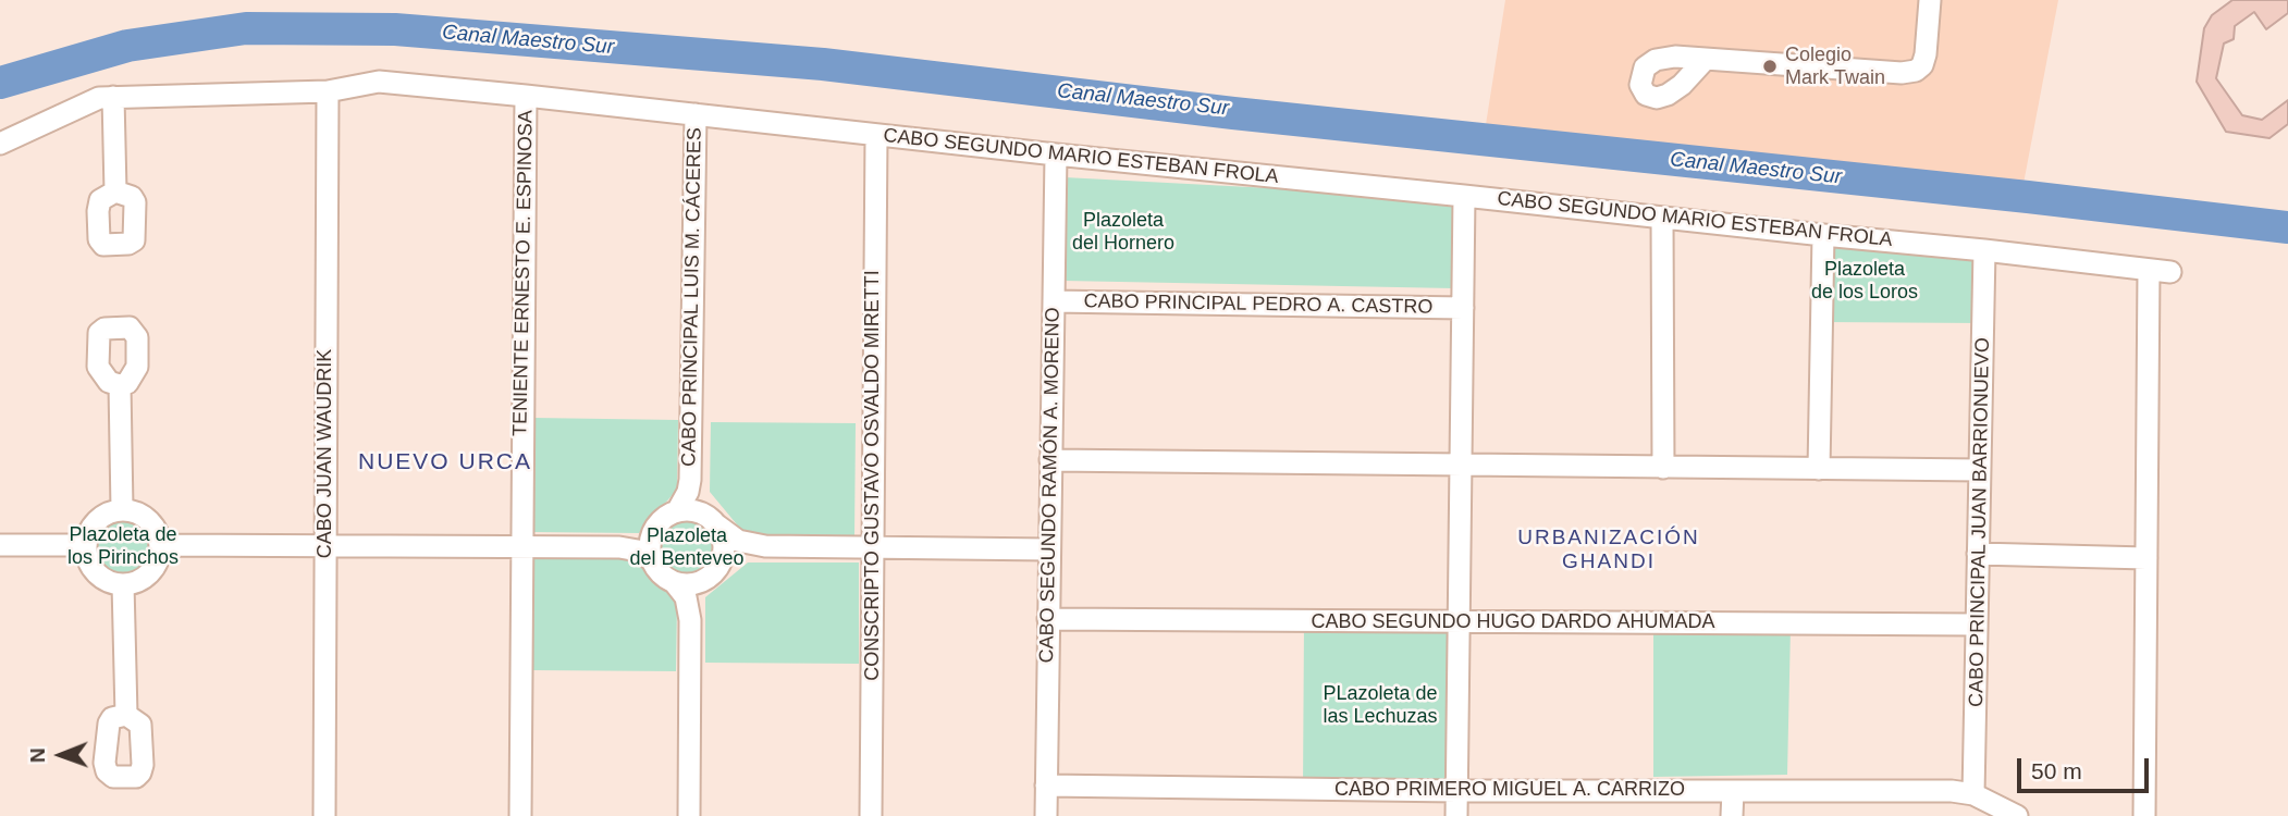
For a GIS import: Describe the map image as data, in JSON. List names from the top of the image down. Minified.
{"streets":{"street":["CABO SEGUNDO MARIO ESTEBAN FROLA","TENIENTE ERNESTO E. ESPINOSA","CABO PRINCIPAL LUIS M. CÁCERES","CABO PRINCIPAL PEDRO A. CASTRO","CABO JUAN WAUDRIK","CONSCRIPTO GUSTAVO OSVALDO MIRETTI","CABO SEGUNDO RAMÓN A. MORENO","CABO PRINCIPAL JUAN BARRIONUEVO","CABO SEGUNDO HUGO DARDO AHUMADA","CABO PRIMERO MIGUEL A. CARRIZO"]},"crossings":[["CABO SEGUNDO MARIO ESTEBAN FROLA","TENIENTE ERNESTO E. ESPINOSA"],["CABO SEGUNDO MARIO ESTEBAN FROLA","CABO PRINCIPAL LUIS M. CÁCERES"],["CABO SEGUNDO MARIO ESTEBAN FROLA","CABO JUAN WAUDRIK"],["CABO SEGUNDO MARIO ESTEBAN FROLA","CONSCRIPTO GUSTAVO OSVALDO MIRETTI"],["CABO SEGUNDO MARIO ESTEBAN FROLA","CABO SEGUNDO RAMÓN A. MORENO"],["CABO SEGUNDO MARIO ESTEBAN FROLA","CABO PRINCIPAL JUAN BARRIONUEVO"],["CABO PRINCIPAL PEDRO A. CASTRO","CABO SEGUNDO RAMÓN A. MORENO"],["CABO SEGUNDO RAMÓN A. MORENO","CABO SEGUNDO HUGO DARDO AHUMADA"],["CABO SEGUNDO RAMÓN A. MORENO","CABO PRIMERO MIGUEL A. CARRIZO"],["CABO PRINCIPAL JUAN BARRIONUEVO","CABO SEGUNDO HUGO DARDO AHUMADA"],["CABO PRINCIPAL JUAN BARRIONUEVO","CABO PRIMERO MIGUEL A. CARRIZO"]],"districts":["NUEVO URCA","URBANIZACIÓN GHANDI"],"water":["Canal Maestro Sur"],"parks":["Plazoleta del Hornero","Plazoleta de los Loros","Plazoleta de los Pirinchos","Plazoleta del Benteveo","PLazoleta de las Lechuzas"],"places":["Colegio Mark Twain"],"scale_bar":"50 m","north":"left"}
